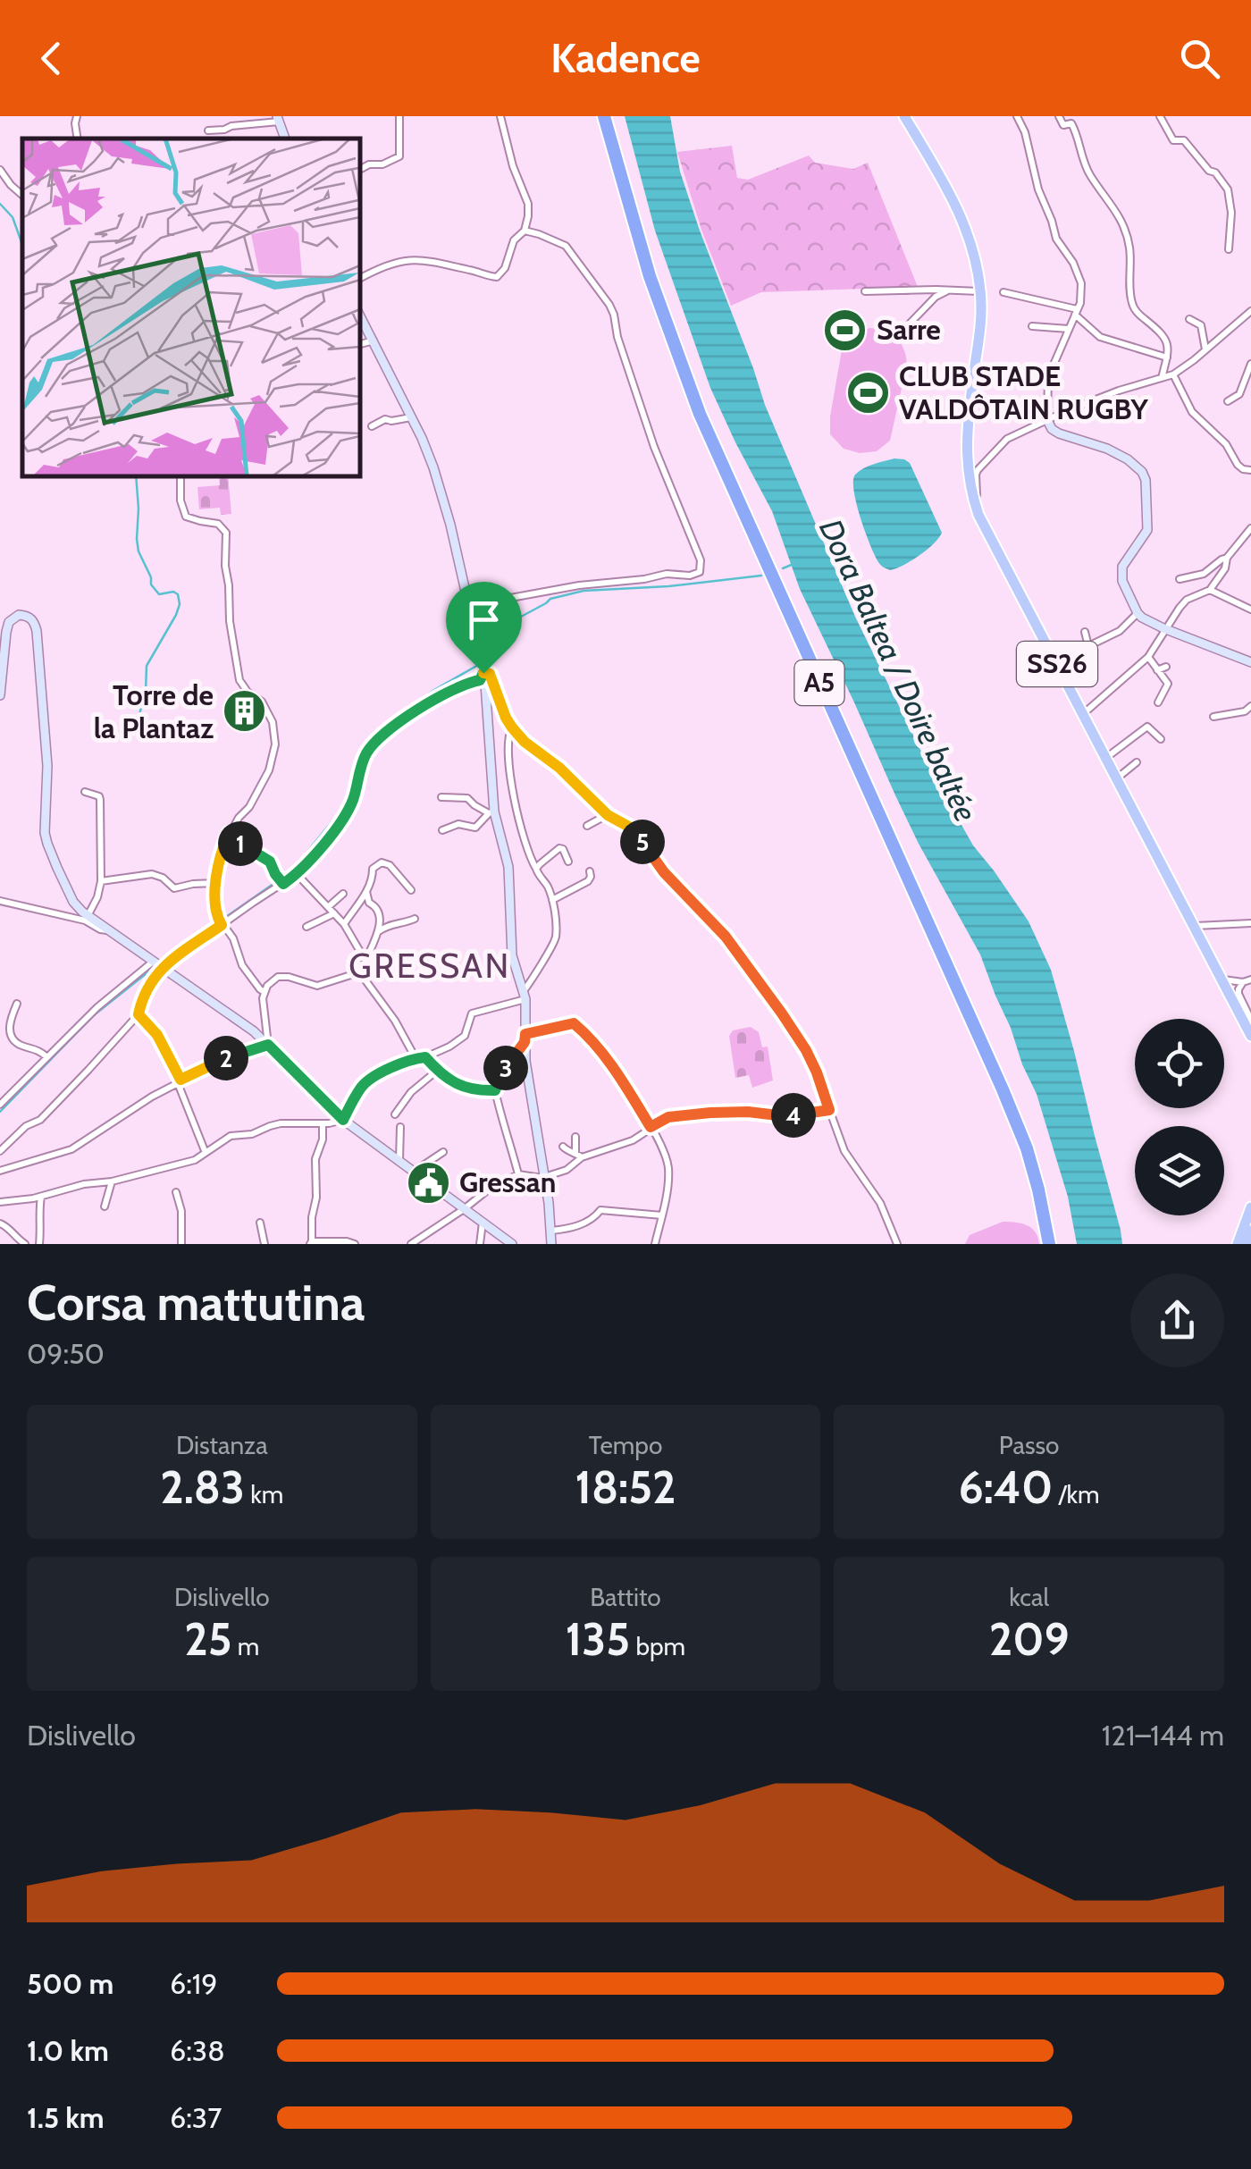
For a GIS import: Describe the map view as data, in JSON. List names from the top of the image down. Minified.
{"streets":{"highway":["A5"],"main road":["SS26"]},"districts":["GRESSAN"],"water":["Dora Baltea / Doire baltée"],"places":{"sports":["Sarre","CLUB STADE VALDÔTAIN RUGBY"],"building":["Torre de la Plantaz"],"public building":["Gressan"]},"page":{"header":"Kadence","pins":["5","1","2","3","4"],"heading":["Corsa mattutina","09:50"],"stats":[["Distanza","2.83 km"],["Tempo","18:52"],["Passo","6:40 /km"],["Dislivello","25 m"],["Battito","135 bpm"],["kcal","209"]],"chart":["Dislivello","121–144 m"],"list":[{"name":"500 m","note":"6:19"},{"name":"1.0 km","note":"6:38"},{"name":"1.5 km","note":"6:37"}]}}
